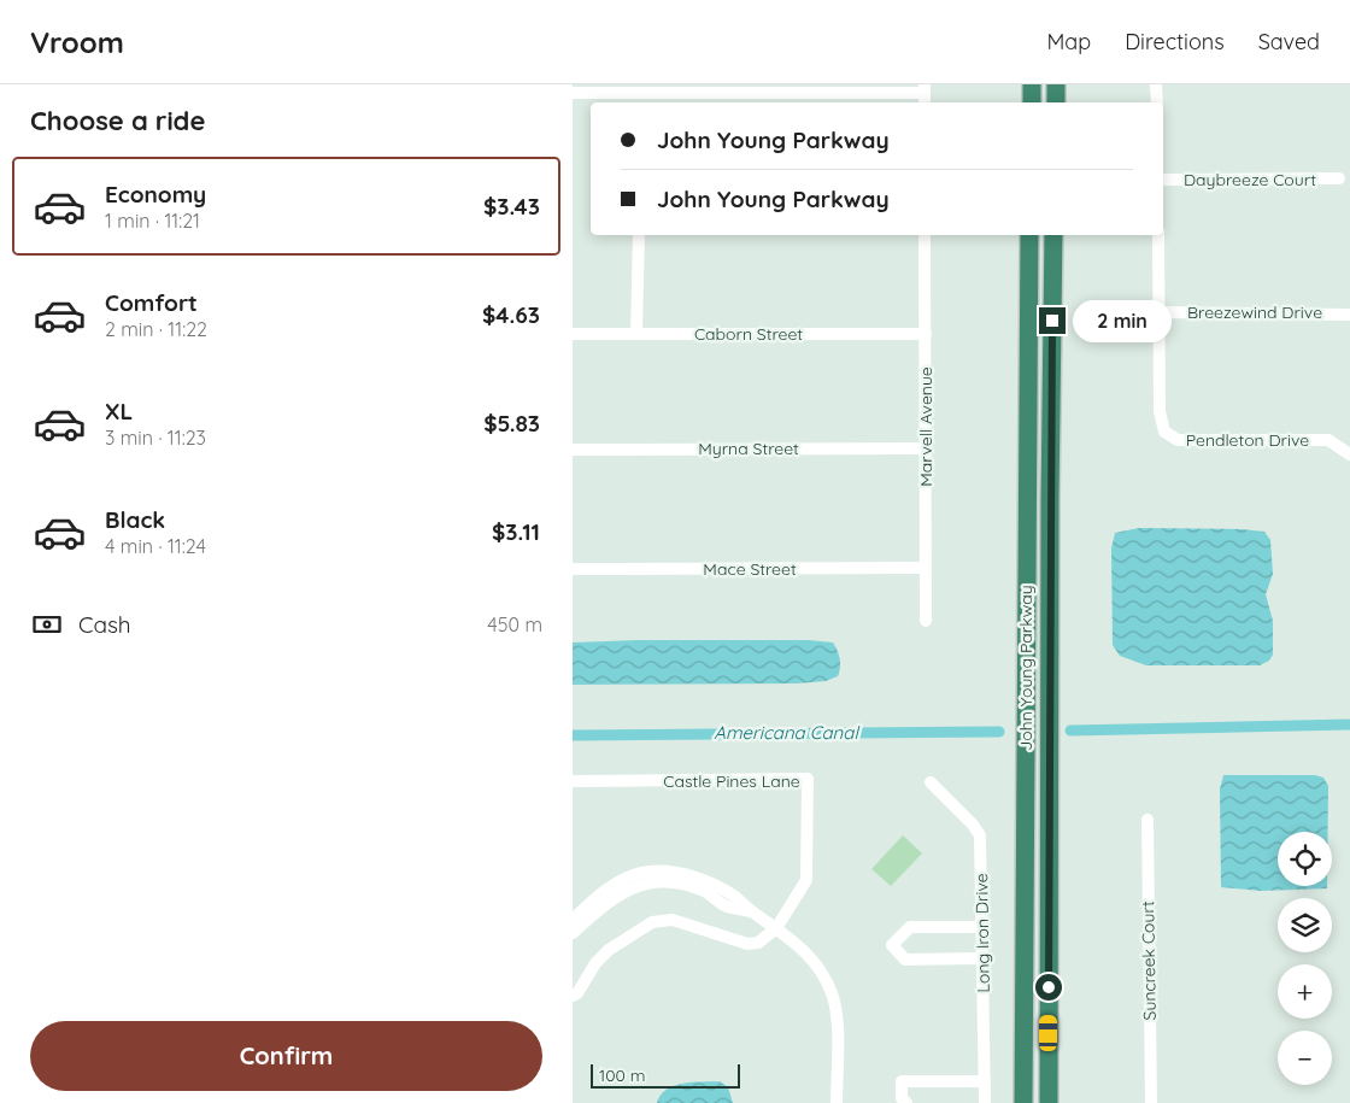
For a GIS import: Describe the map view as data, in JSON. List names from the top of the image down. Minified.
{"streets":{"highway":["John Young Parkway"],"street":["Daybreeze Court","Breezewind Drive","Caborn Street","Marvell Avenue","Pendleton Drive","Myrna Street","Mace Street","Castle Pines Lane","Long Iron Drive","Suncreek Court"]},"crossings":[["Breezewind Drive","Pendleton Drive"],["Caborn Street","Marvell Avenue"],["Marvell Avenue","Myrna Street"],["Marvell Avenue","Mace Street"]],"water":["Americana Canal"],"scale_bar":"100 m","page":{"header":"Vroom","nav":["Map","Directions","Saved"],"heading":"Choose a ride","banner":["John Young Parkway","John Young Parkway"],"list":[{"name":"Economy","note":"1 min · 11:21","value":"$3.43"},{"name":"Comfort","note":"2 min · 11:22","value":"$4.63"},{"name":"XL","note":"3 min · 11:23","value":"$5.83"},{"name":"Black","note":"4 min · 11:24","value":"$3.11"}],"bubble":"2 min","pay":["Cash","450 m"],"map_buttons":["+","−"],"buttons":"Confirm","scale":"100 m"}}
